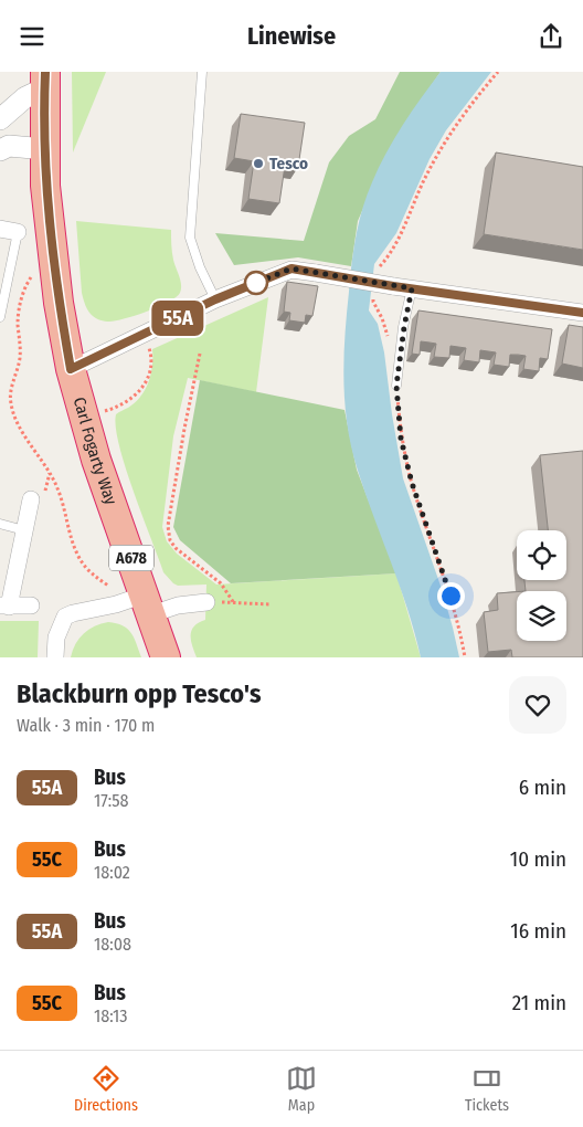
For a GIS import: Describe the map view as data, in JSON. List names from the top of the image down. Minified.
{"streets":{"highway":["Carl Fogarty Way","A678"]},"places":["Tesco"],"lines":["bus line 55A"],"page":{"header":"Linewise","on_map":"55A","heading":["Blackburn opp Tesco's","Walk · 3 min · 170 m"],"list":[{"mark":"55A","name":"Bus","note":"17:58","value":"6 min"},{"mark":"55C","name":"Bus","note":"18:02","value":"10 min"},{"mark":"55A","name":"Bus","note":"18:08","value":"16 min"},{"mark":"55C","name":"Bus","note":"18:13","value":"21 min"}],"tabs":["Directions","Map","Tickets"]}}
